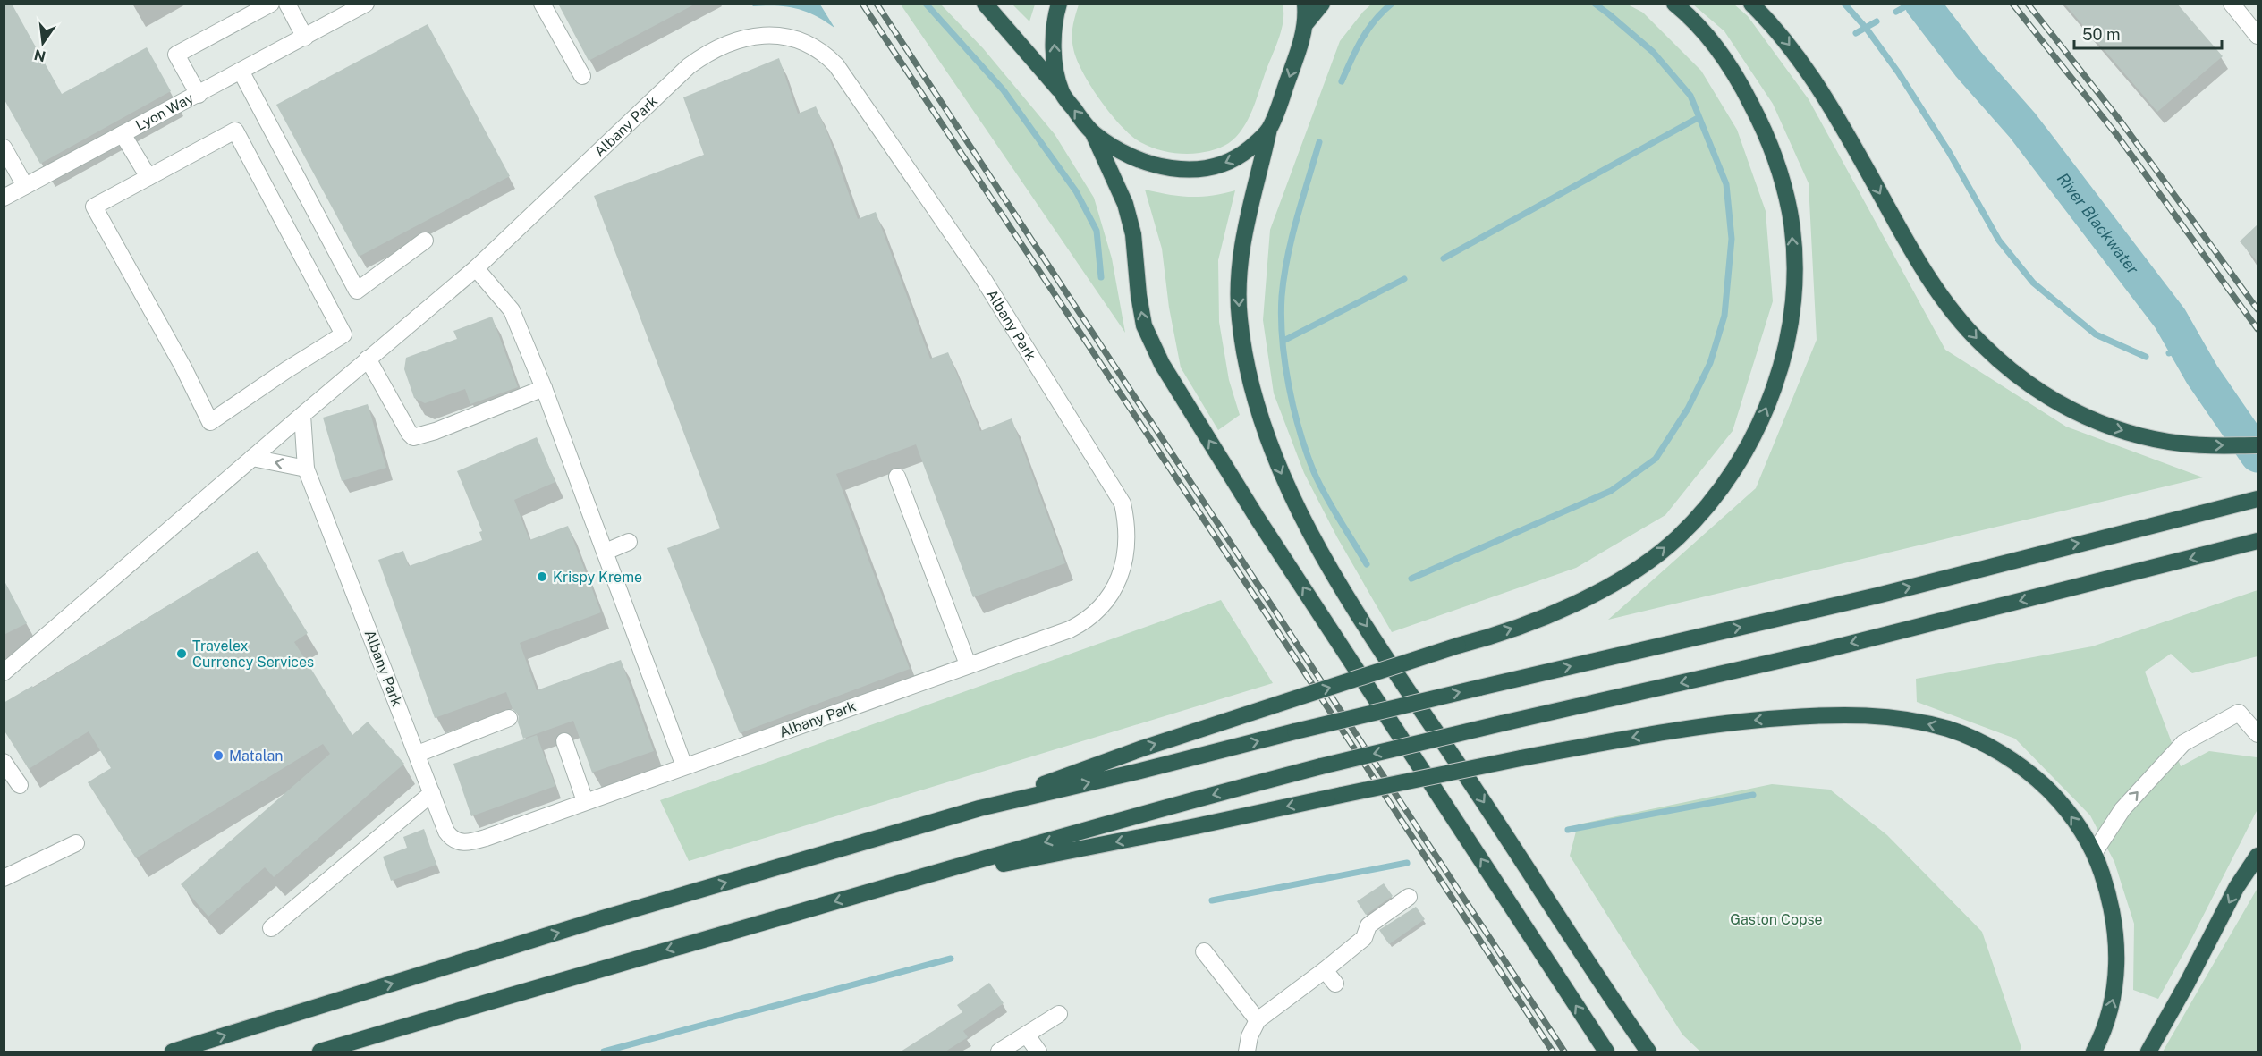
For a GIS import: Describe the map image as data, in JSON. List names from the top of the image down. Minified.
{"streets":{"street":["Lyon Way","Albany Park"]},"water":["River Blackwater"],"parks":["Gaston Copse"],"places":["Krispy Kreme","Travelex Currency Services","Matalan"],"scale_bar":"50 m","north":"bottom"}
